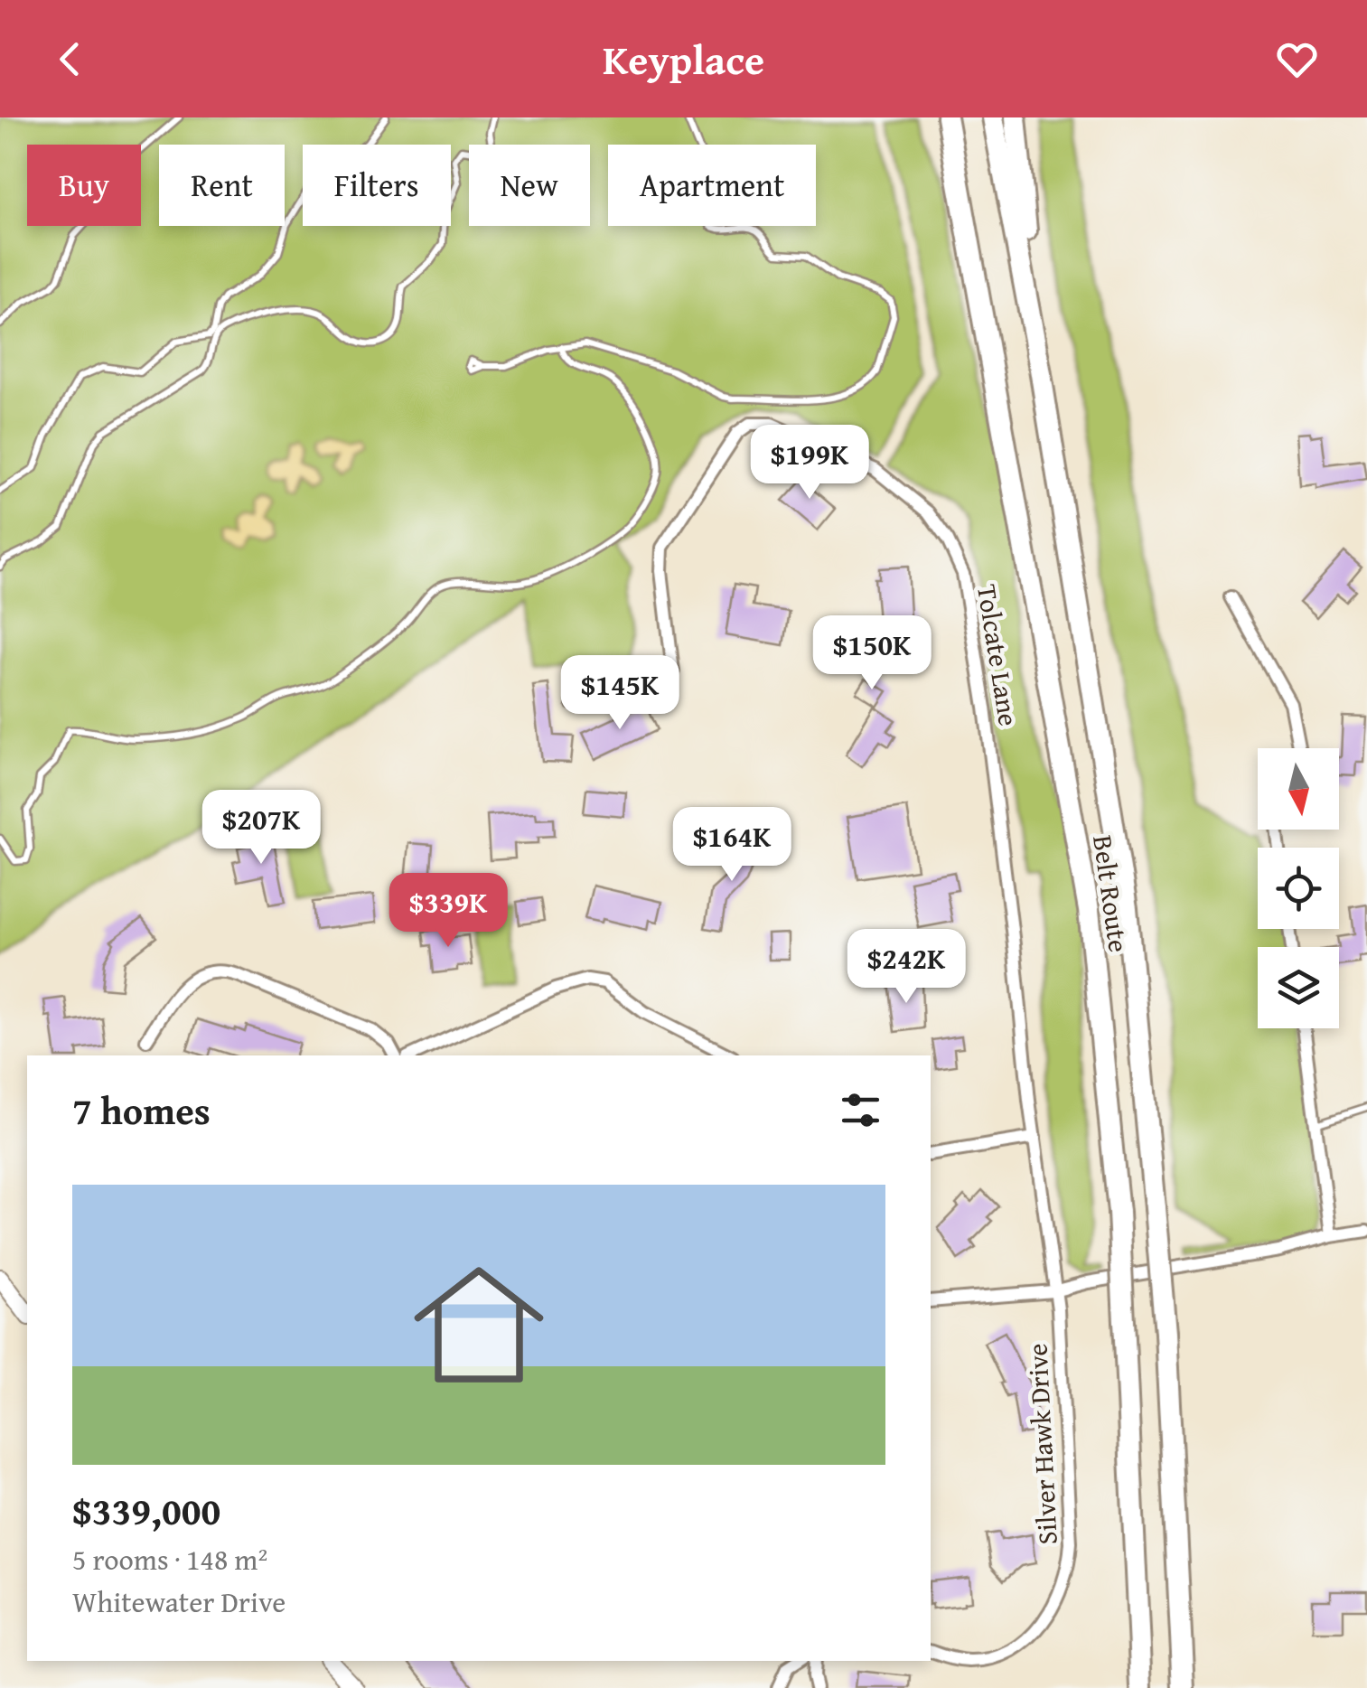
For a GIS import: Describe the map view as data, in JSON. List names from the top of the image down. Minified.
{"streets":{"highway":["Belt Route"],"street":["Tolcate Lane","Silver Hawk Drive"]},"crossings":[["Tolcate Lane","Silver Hawk Drive"]],"north":"bottom","page":{"header":"Keyplace","chip":["Buy","Rent","Filters","New","Apartment"],"price":["$199K","$150K","$145K","$207K","$164K","$339K","$242K"],"heading":"7 homes","list":[{"name":"$339,000","note":"5 rooms · 148 m² · Whitewater Drive"}]}}
